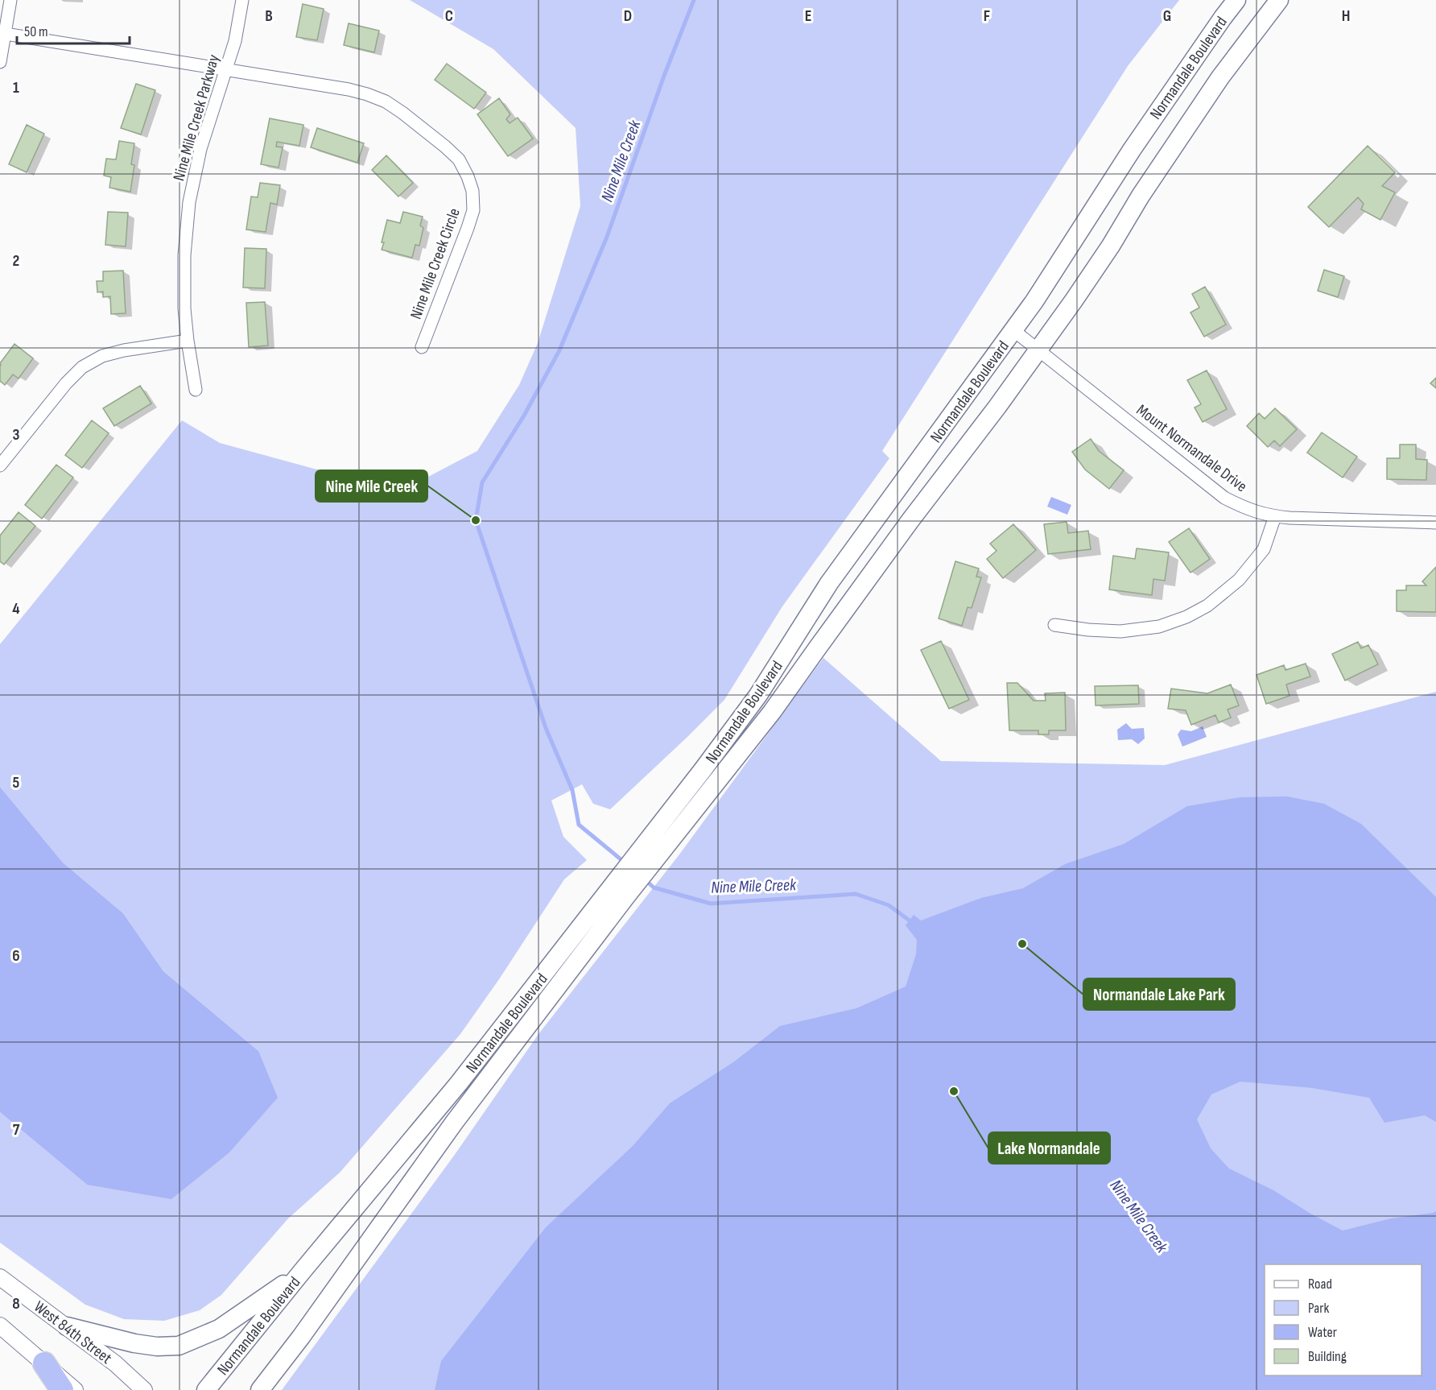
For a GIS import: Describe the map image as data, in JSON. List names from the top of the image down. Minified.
{"streets":{"main road":["Normandale Boulevard"],"street":["Nine Mile Creek Parkway","Nine Mile Creek Circle","Mount Normandale Drive","West 84th Street"]},"crossings":[["Normandale Boulevard","Mount Normandale Drive"],["Nine Mile Creek Parkway","Nine Mile Creek Circle"]],"water":["Nine Mile Creek"],"places":["Nine Mile Creek","Normandale Lake Park","Lake Normandale"],"legend":["Road","Park","Water","Building"],"scale_bar":"50 m","grid":{"columns":["B","C","D","E","F","G","H"],"rows":["1","2","3","4","5","6","7","8"]}}
